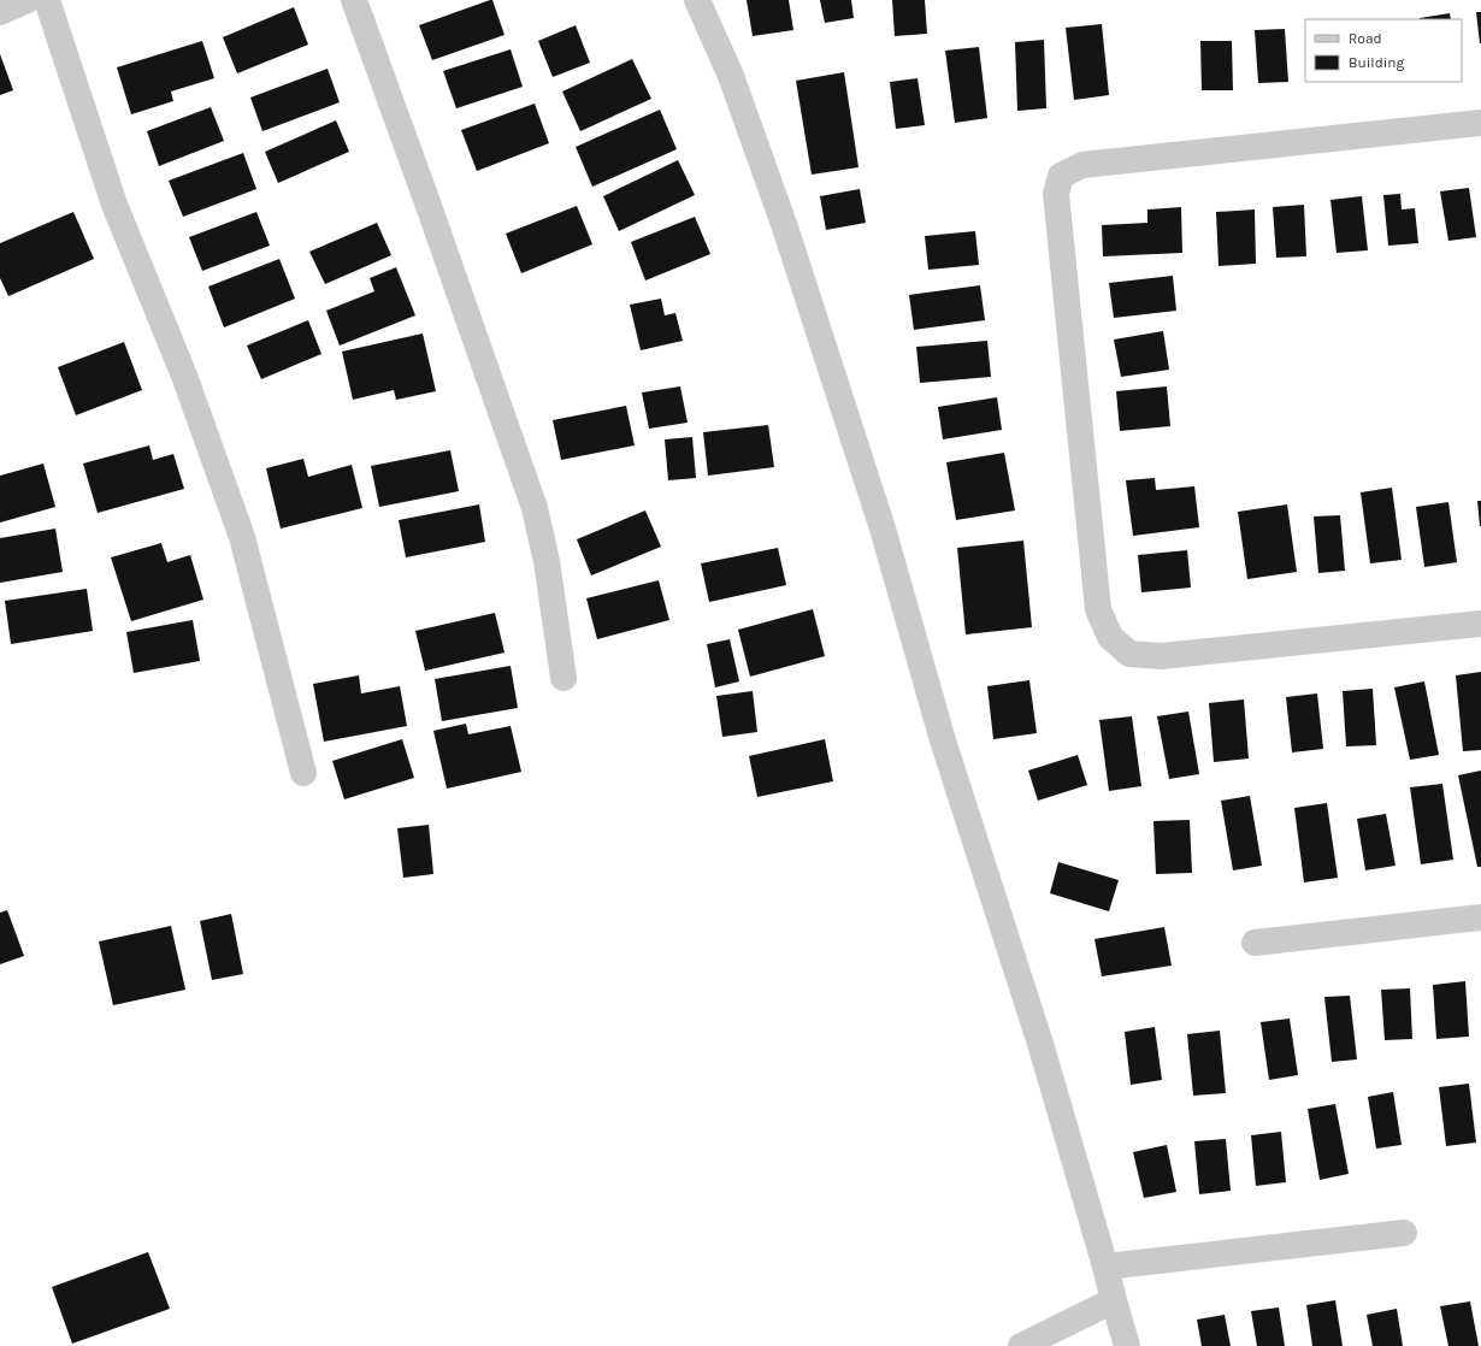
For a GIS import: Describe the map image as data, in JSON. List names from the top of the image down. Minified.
{"legend":["Road","Building"]}
